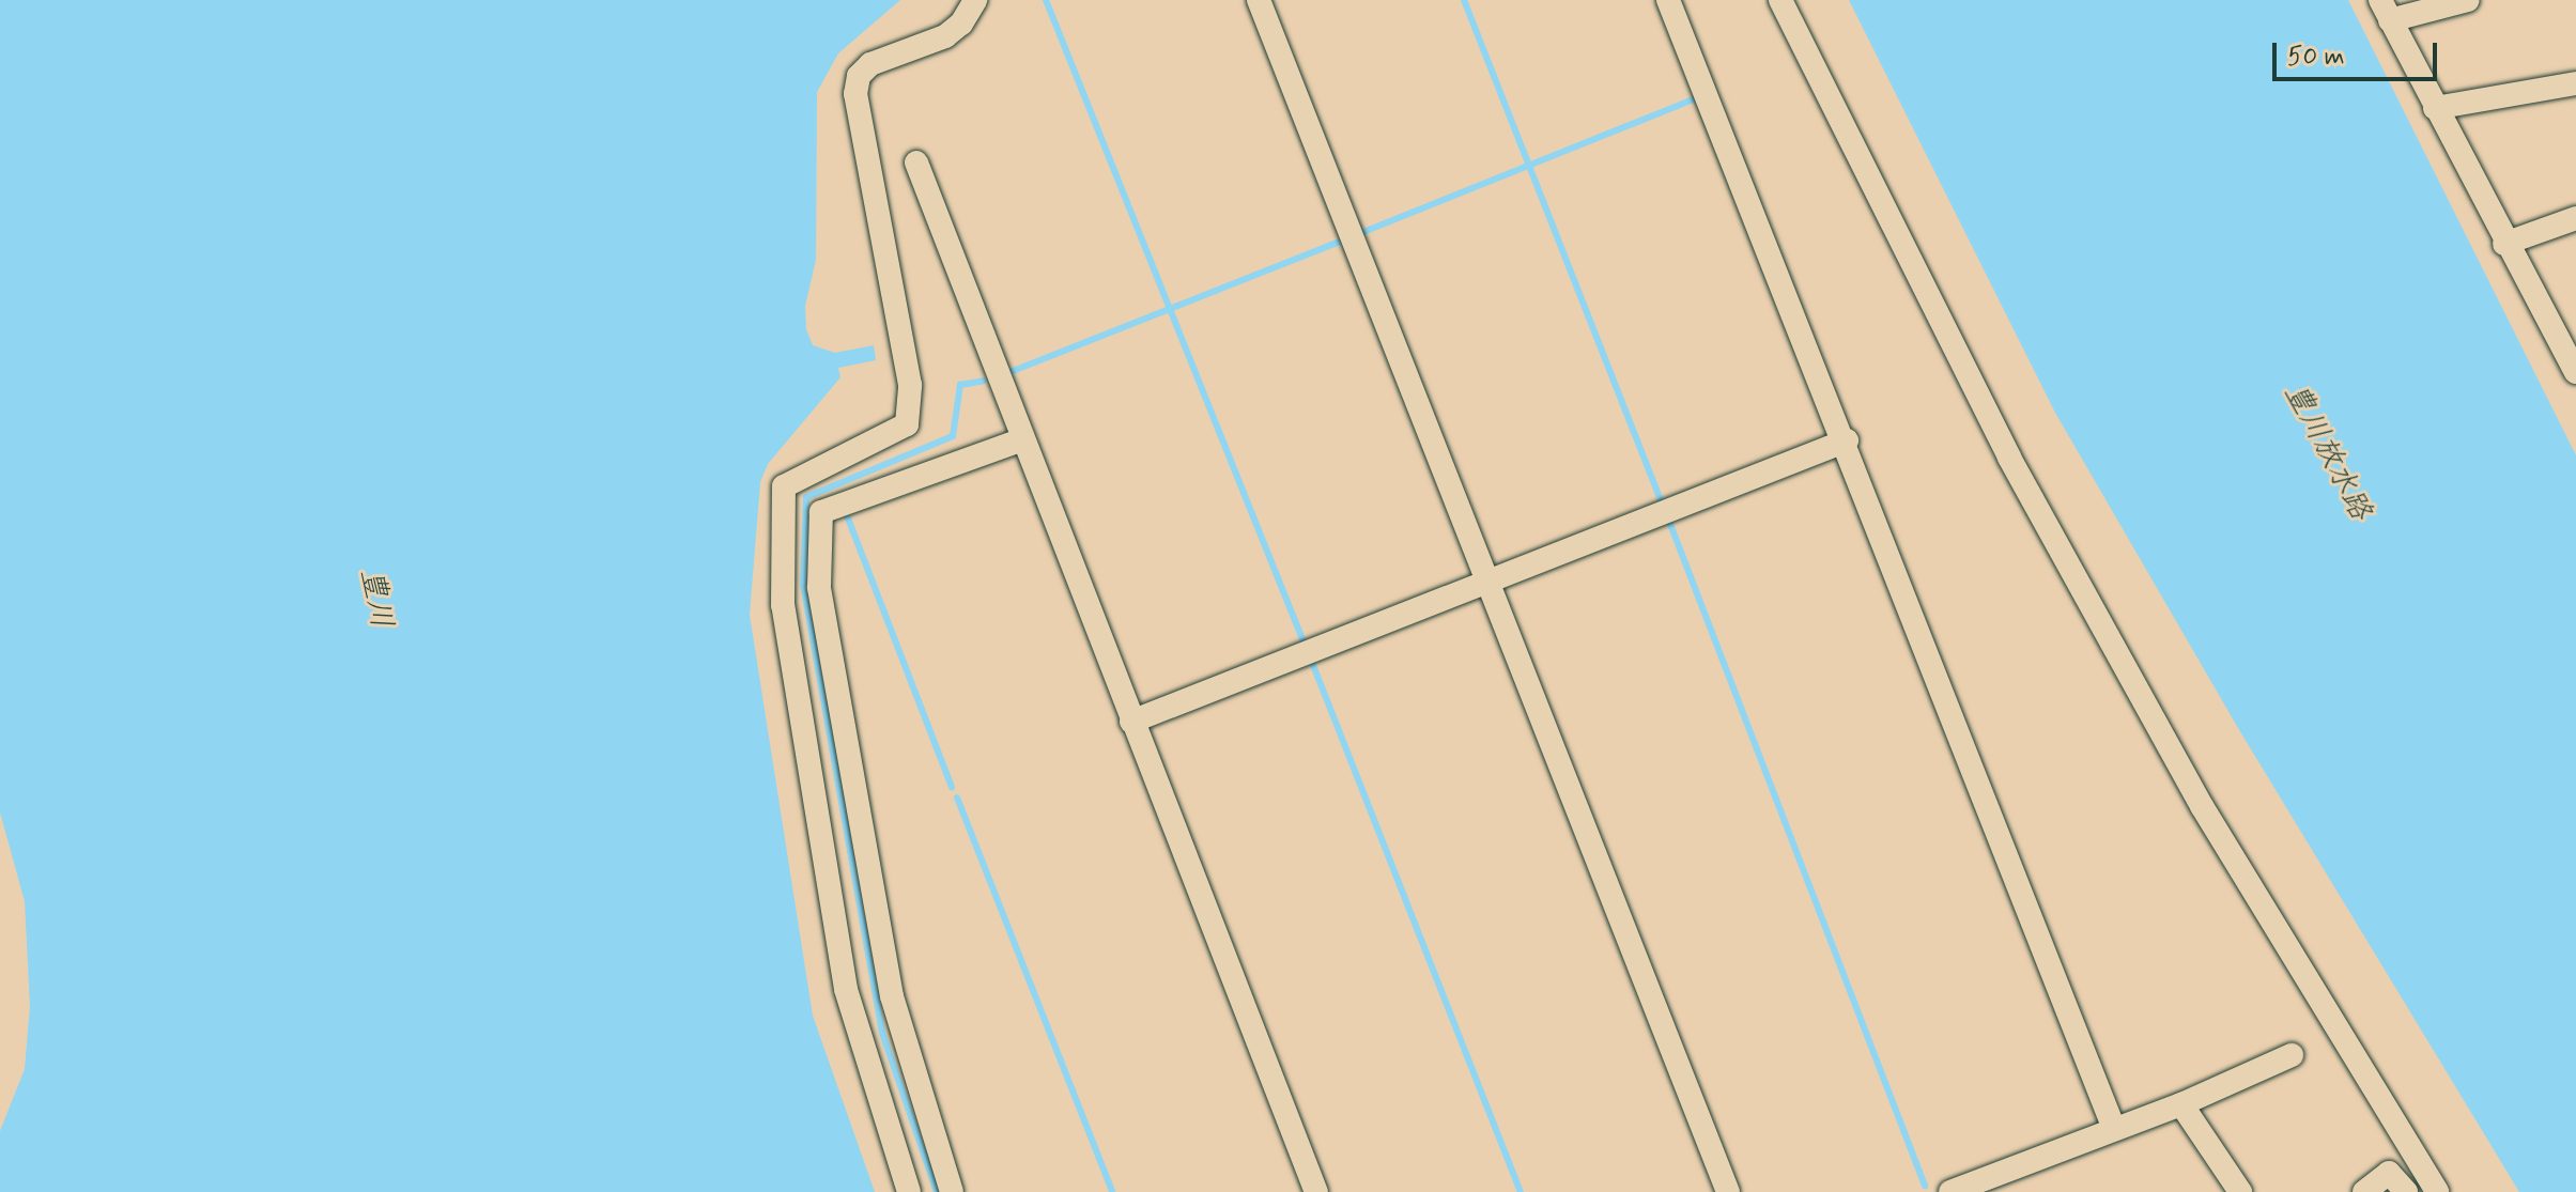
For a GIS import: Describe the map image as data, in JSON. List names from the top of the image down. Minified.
{"water":["豊川放水路","豊川"],"scale_bar":"50 m"}
